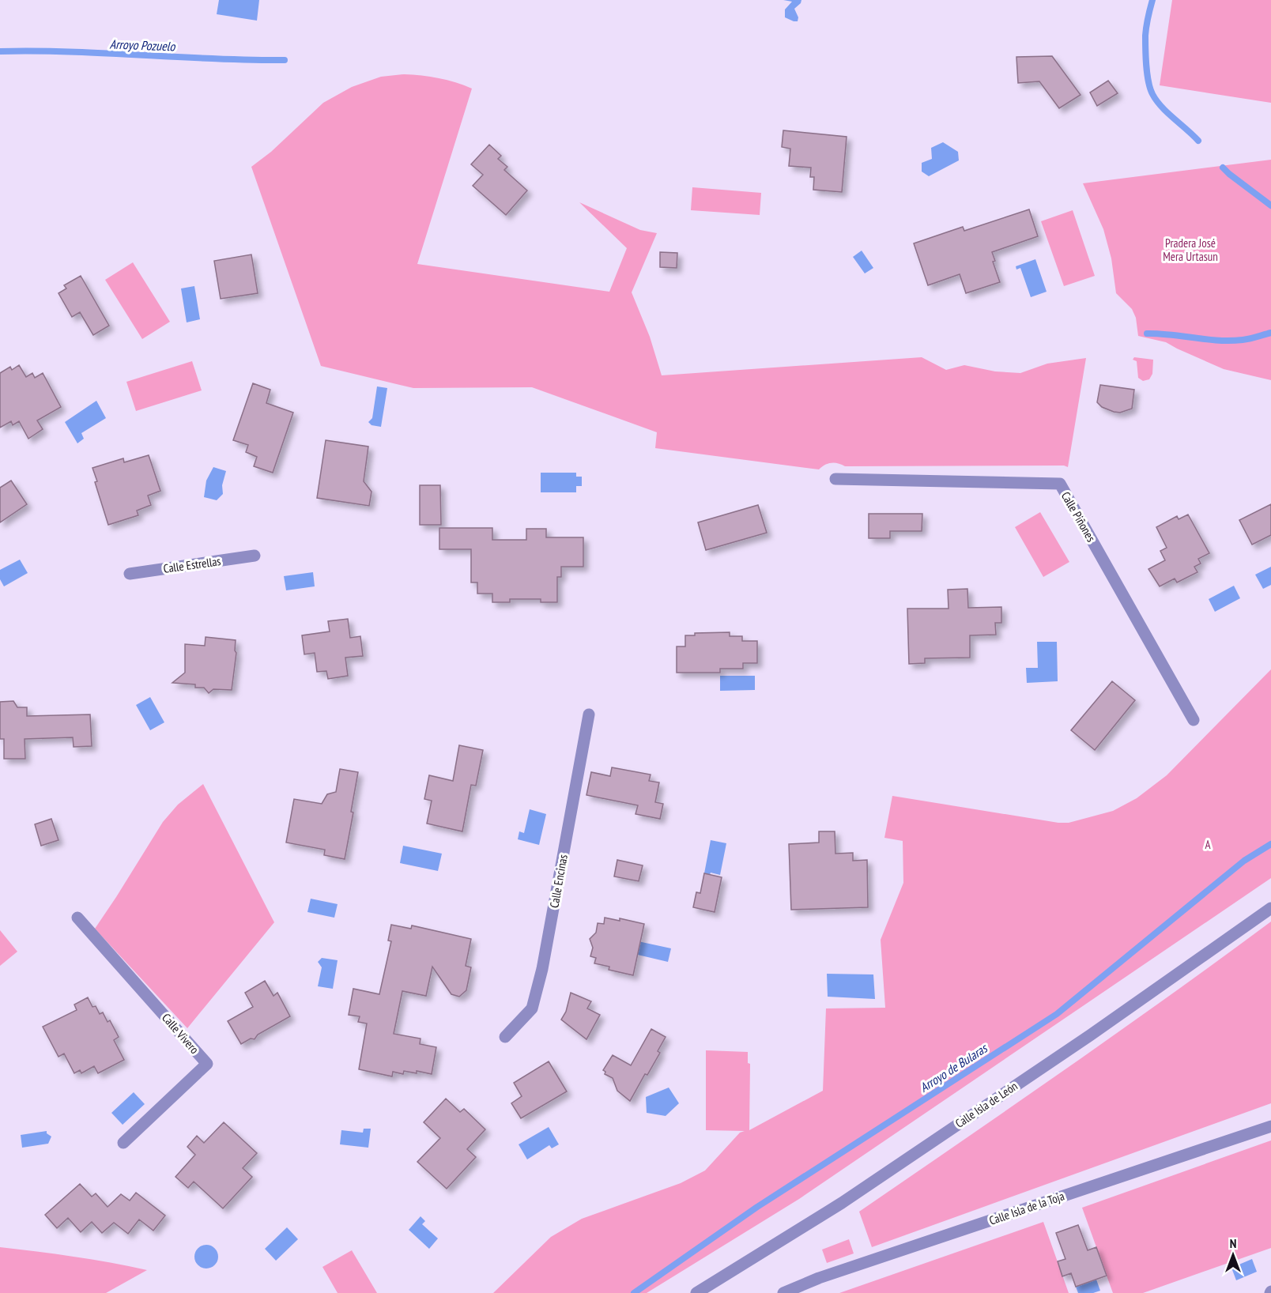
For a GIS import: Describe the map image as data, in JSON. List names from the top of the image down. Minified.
{"streets":{"street":["Calle Piñones","Calle Estrellas","Calle Encinas","Calle Vivero","Calle Isla de León","Calle Isla de la Toja"]},"water":["Arroyo Pozuelo","Arroyo de Bularas"],"parks":["Pradera José Mera Urtasun","A"],"north":"top"}
